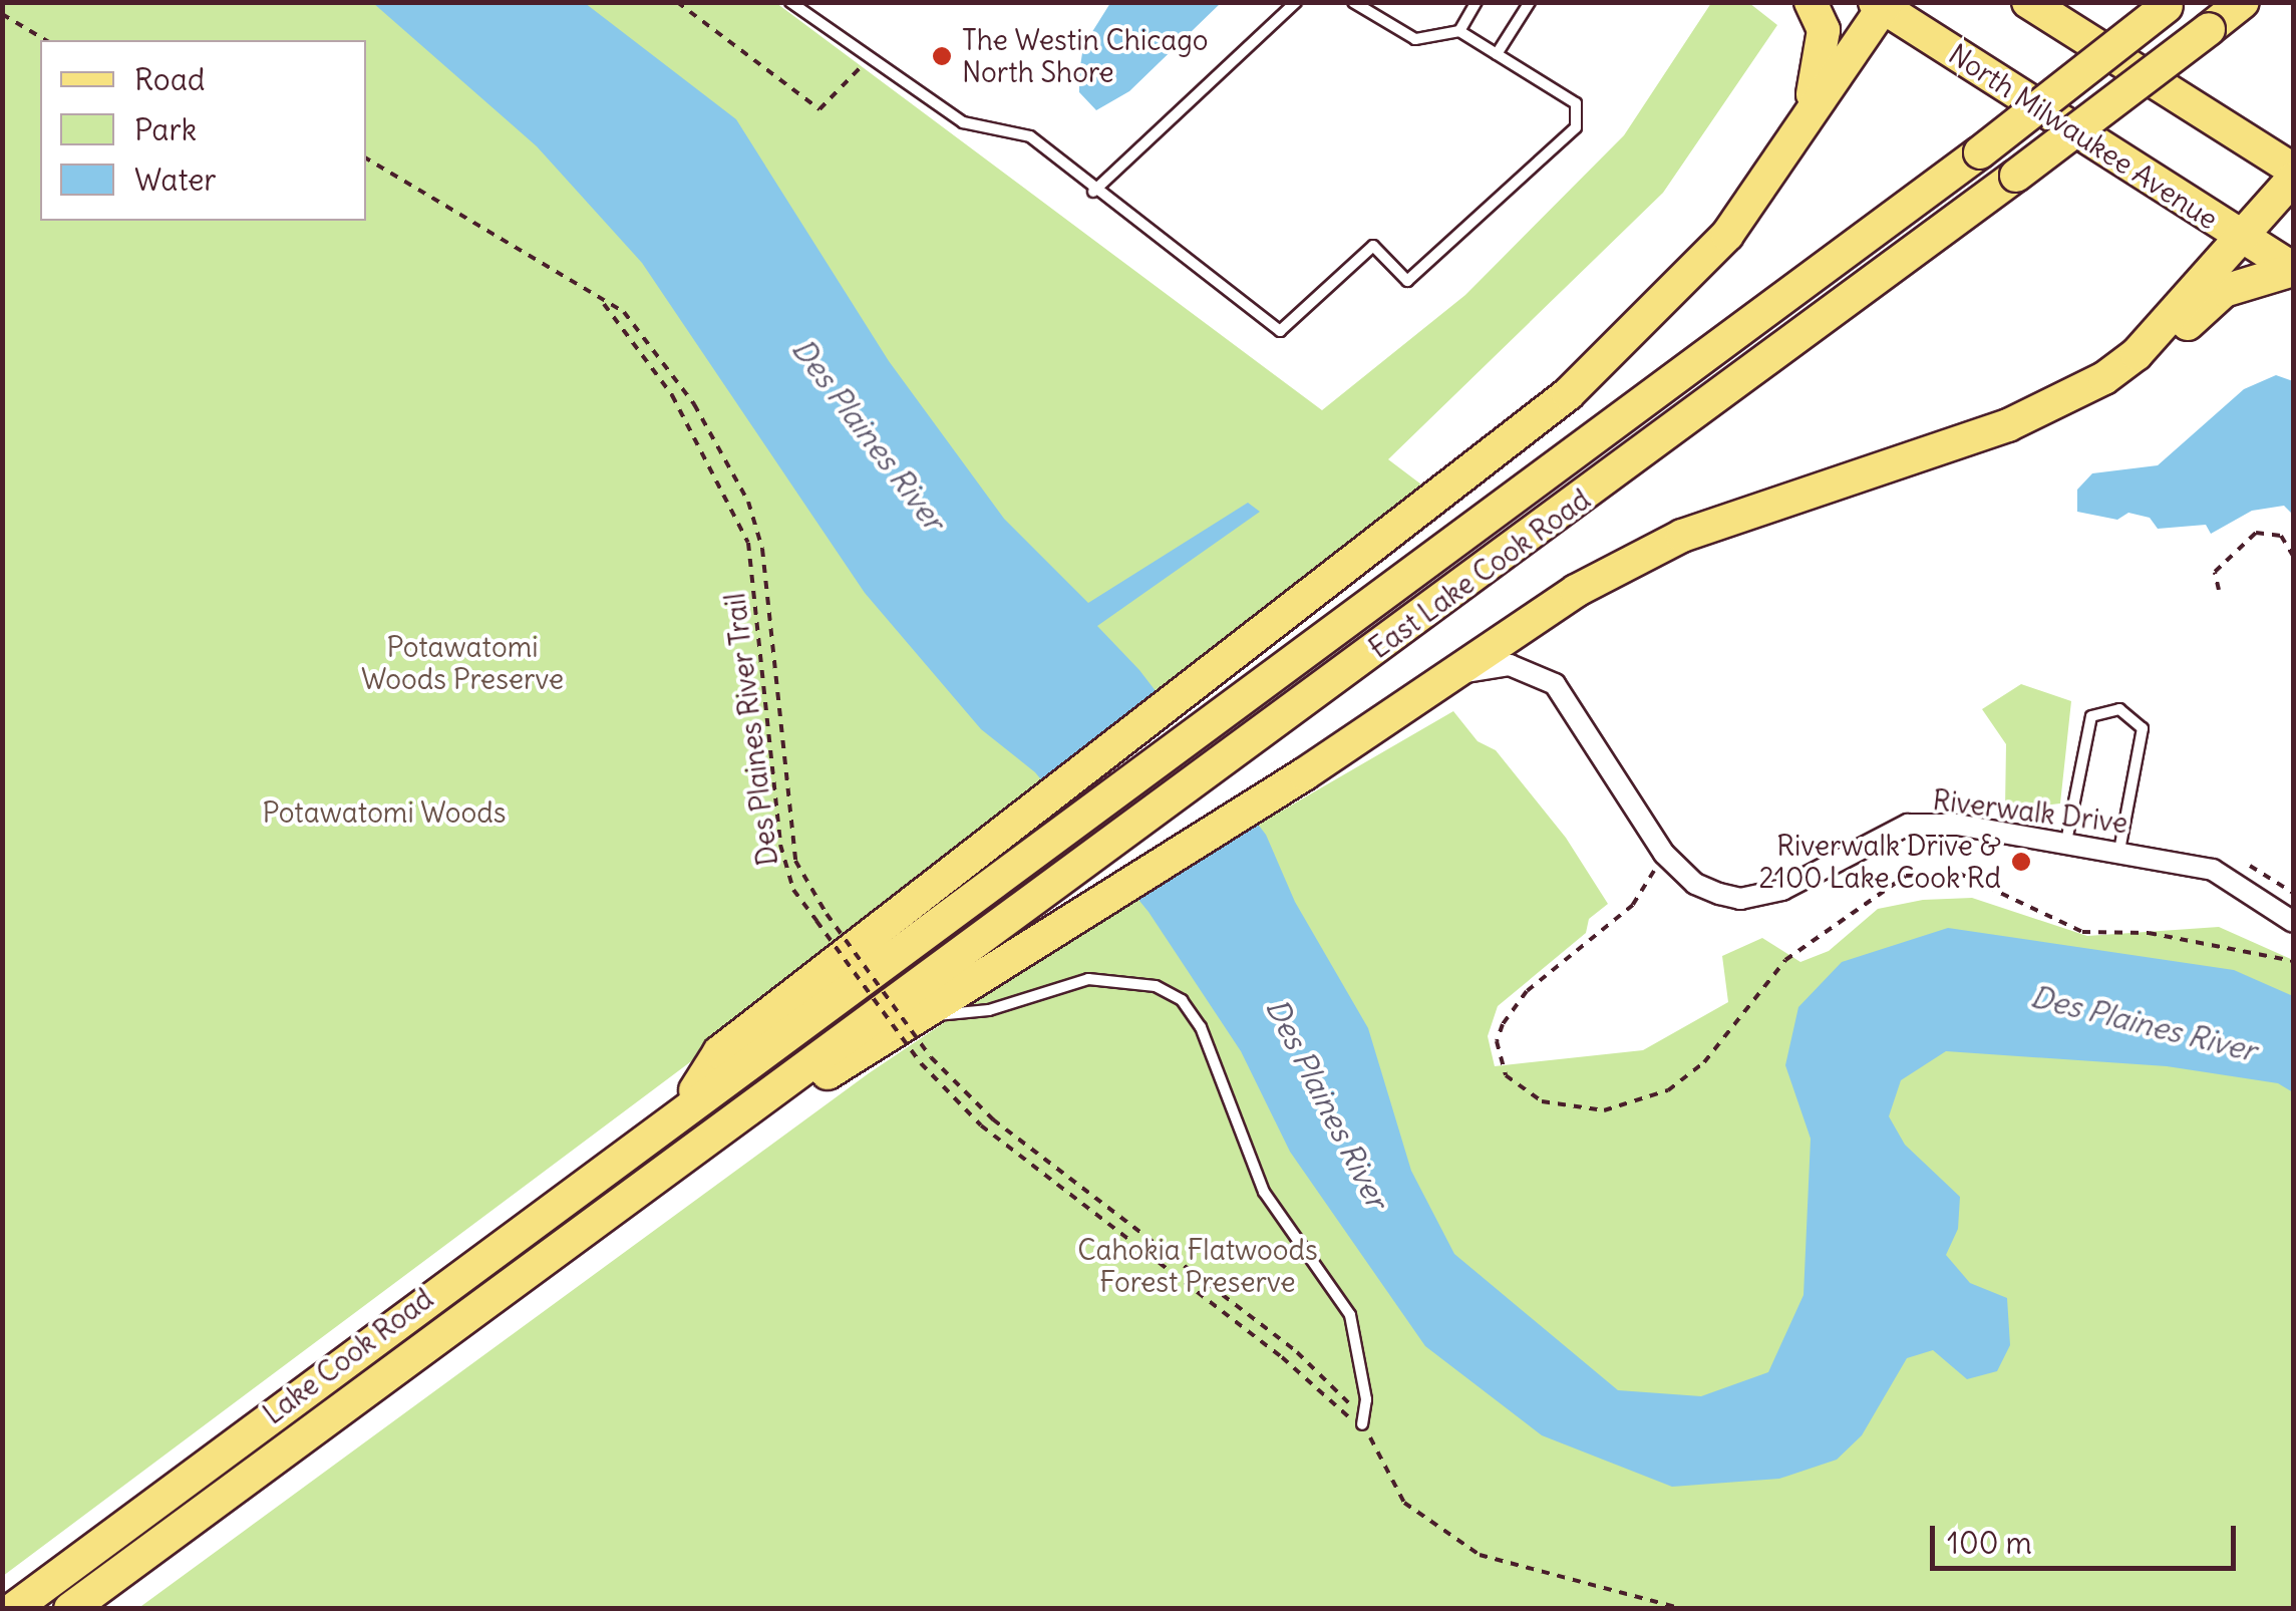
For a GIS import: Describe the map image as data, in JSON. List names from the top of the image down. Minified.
{"streets":{"main road":["North Milwaukee Avenue","East Lake Cook Road","Lake Cook Road"],"street":["Riverwalk Drive"],"path":["Des Plaines River Trail"]},"crossings":[["East Lake Cook Road","Lake Cook Road"]],"water":["Des Plaines River"],"parks":["Potawatomi Woods Preserve","Potawatomi Woods","Cahokia Flatwoods Forest Preserve"],"places":["The Westin Chicago North Shore","Riverwalk Drive & 2100 Lake Cook Rd"],"legend":["Road","Park","Water"],"scale_bar":"100 m"}
